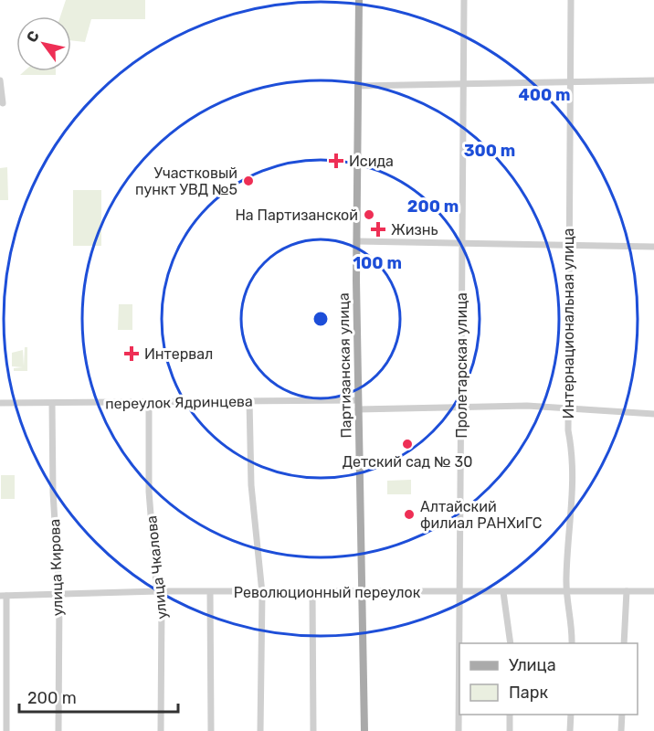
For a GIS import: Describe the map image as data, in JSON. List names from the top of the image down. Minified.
{"streets":{"main road":["Партизанская улица"],"street":["Интернациональная улица","Пролетарская улица","переулок Ядринцева","улица Кирова","улица Чкалова","Революционный переулок"]},"crossings":[["Интернациональная улица","Революционный переулок"],["Партизанская улица","переулок Ядринцева"],["Партизанская улица","Революционный переулок"],["Пролетарская улица","Революционный переулок"],["переулок Ядринцева","улица Кирова"],["переулок Ядринцева","улица Чкалова"],["улица Кирова","Революционный переулок"],["улица Чкалова","Революционный переулок"]],"places":{"health":["Исида","Жизнь","Интервал"],"other":["Участковый пункт УВД №5","На Партизанской","Детский сад № 30","Алтайский филиал РАНХиГС"]},"legend":["Улица","Парк"],"scale_bar":"200 m","north":"top left","rings":["400 m","300 m","200 m","100 m"]}
